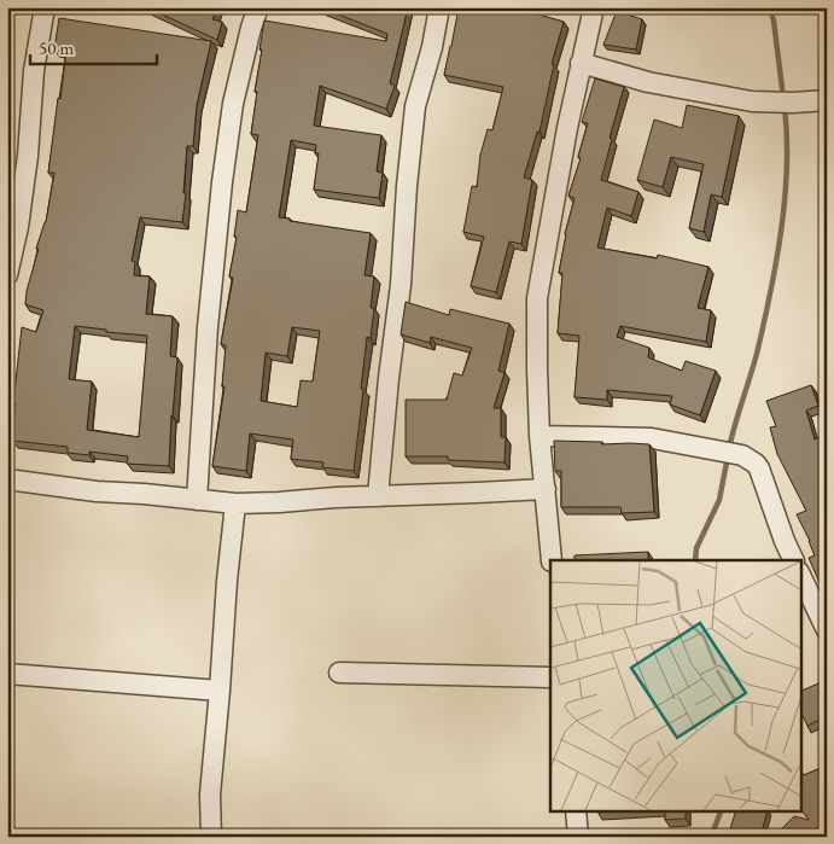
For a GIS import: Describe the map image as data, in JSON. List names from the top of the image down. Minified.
{"scale_bar":"50 m"}
